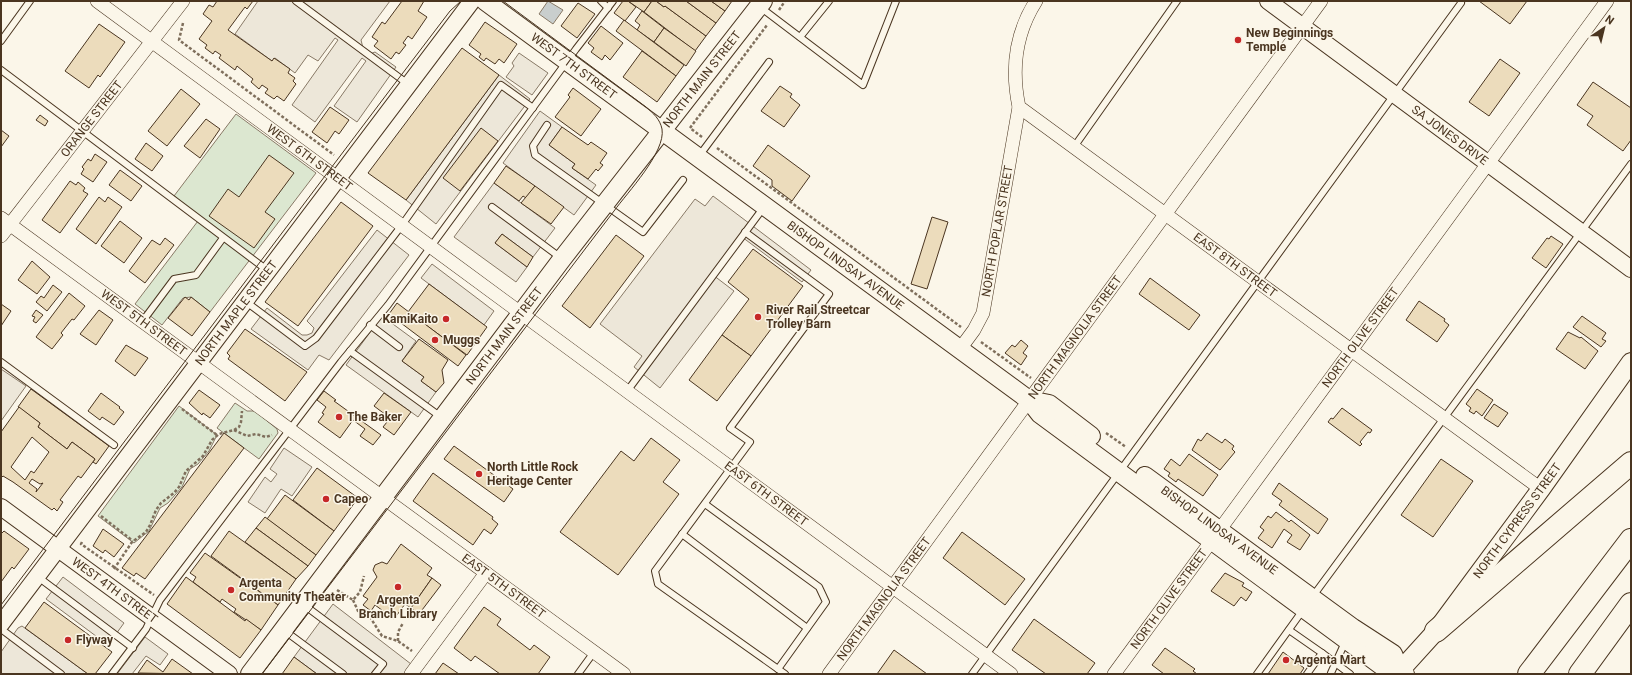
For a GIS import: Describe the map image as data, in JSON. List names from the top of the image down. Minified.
{"streets":{"main road":["WEST 7TH STREET","NORTH MAIN STREET","BISHOP LINDSAY AVENUE","NORTH CYPRESS STREET"],"street":["ORANGE STREET","SA JONES DRIVE","WEST 6TH STREET","NORTH POPLAR STREET","EAST 8TH STREET","NORTH MAPLE STREET","WEST 5TH STREET","NORTH MAGNOLIA STREET","NORTH OLIVE STREET","EAST 6TH STREET","EAST 5TH STREET","WEST 4TH STREET"]},"crossings":[["WEST 7TH STREET","NORTH MAIN STREET"],["WEST 7TH STREET","BISHOP LINDSAY AVENUE"],["NORTH MAIN STREET","WEST 6TH STREET"],["NORTH MAIN STREET","BISHOP LINDSAY AVENUE"],["NORTH MAIN STREET","WEST 5TH STREET"],["NORTH MAIN STREET","EAST 6TH STREET"],["NORTH MAIN STREET","EAST 5TH STREET"],["ORANGE STREET","WEST 6TH STREET"],["ORANGE STREET","WEST 5TH STREET"],["SA JONES DRIVE","NORTH MAGNOLIA STREET"],["SA JONES DRIVE","NORTH OLIVE STREET"],["WEST 6TH STREET","NORTH MAPLE STREET"],["WEST 6TH STREET","EAST 6TH STREET"],["NORTH POPLAR STREET","EAST 8TH STREET"],["NORTH POPLAR STREET","BISHOP LINDSAY AVENUE"],["EAST 8TH STREET","NORTH MAGNOLIA STREET"],["EAST 8TH STREET","NORTH OLIVE STREET"],["EAST 8TH STREET","NORTH CYPRESS STREET"],["BISHOP LINDSAY AVENUE","NORTH MAGNOLIA STREET"],["BISHOP LINDSAY AVENUE","NORTH OLIVE STREET"],["BISHOP LINDSAY AVENUE","NORTH CYPRESS STREET"],["NORTH MAPLE STREET","WEST 5TH STREET"],["NORTH MAPLE STREET","WEST 4TH STREET"],["WEST 5TH STREET","EAST 5TH STREET"],["NORTH MAGNOLIA STREET","EAST 6TH STREET"]],"places":["New Beginnings Temple","River Rail Streetcar Trolley Barn","KamiKaito","Muggs","The Baker","North Little Rock Heritage Center","Capeo","Argenta Branch Library","Argenta Community Theater","Flyway","Argenta Mart"],"north":"top right"}
